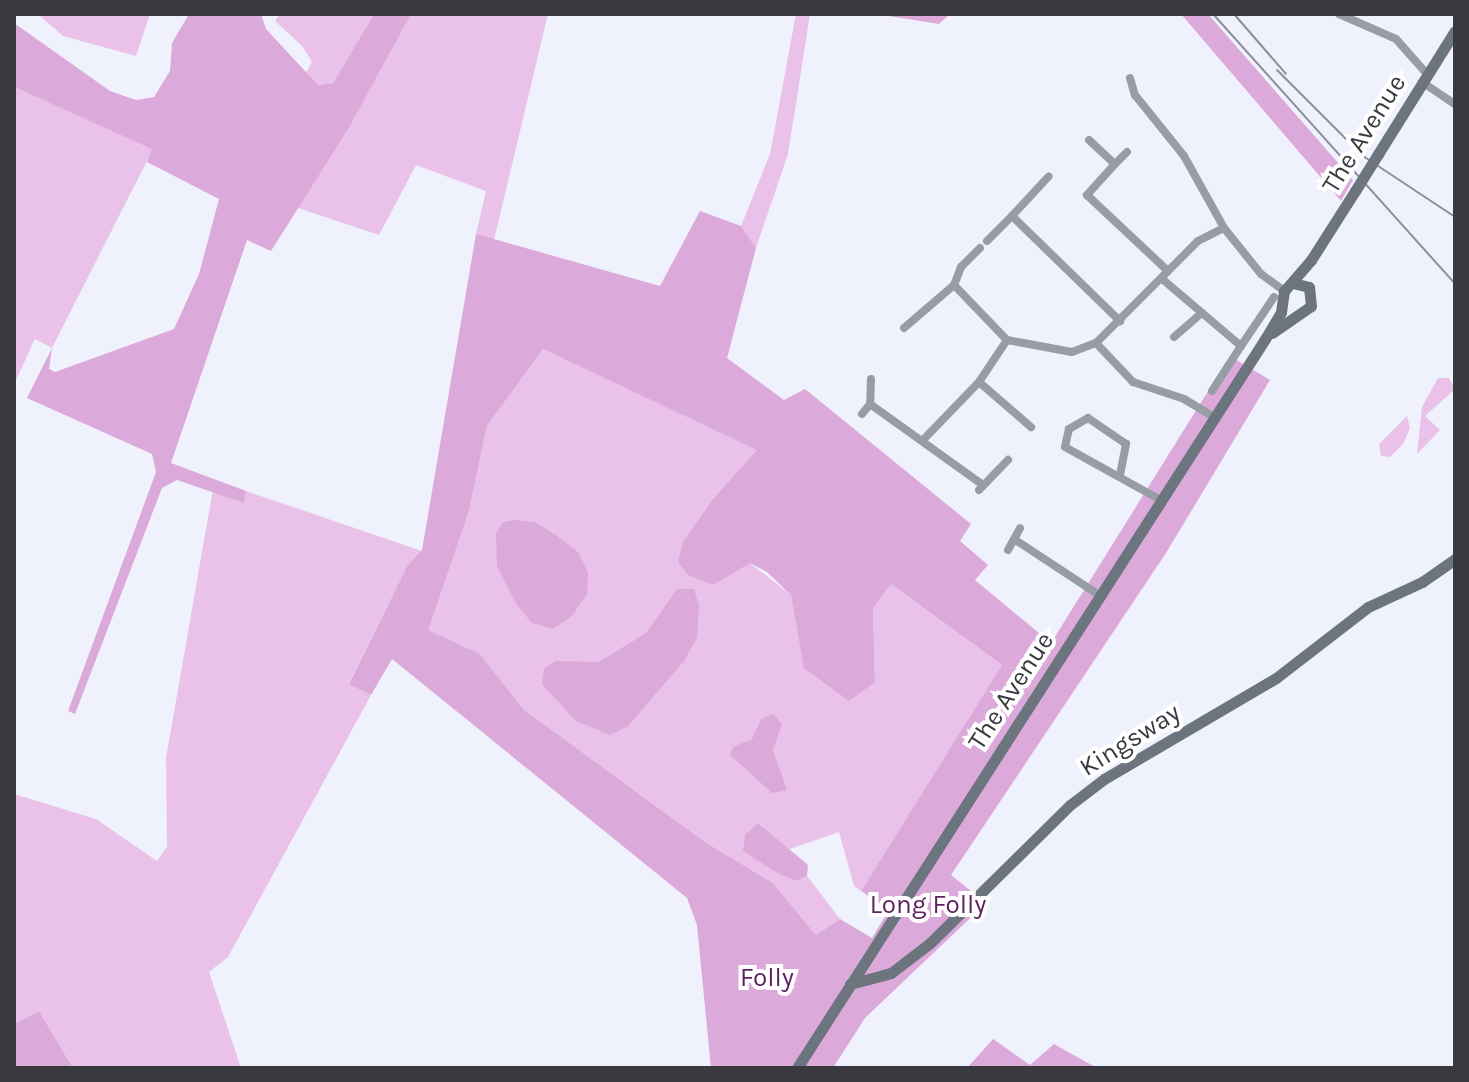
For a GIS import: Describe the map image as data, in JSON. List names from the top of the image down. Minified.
{"streets":{"street":["The Avenue","Kingsway"]},"crossings":[["The Avenue","Kingsway"]],"parks":["Long Folly","Folly"]}
